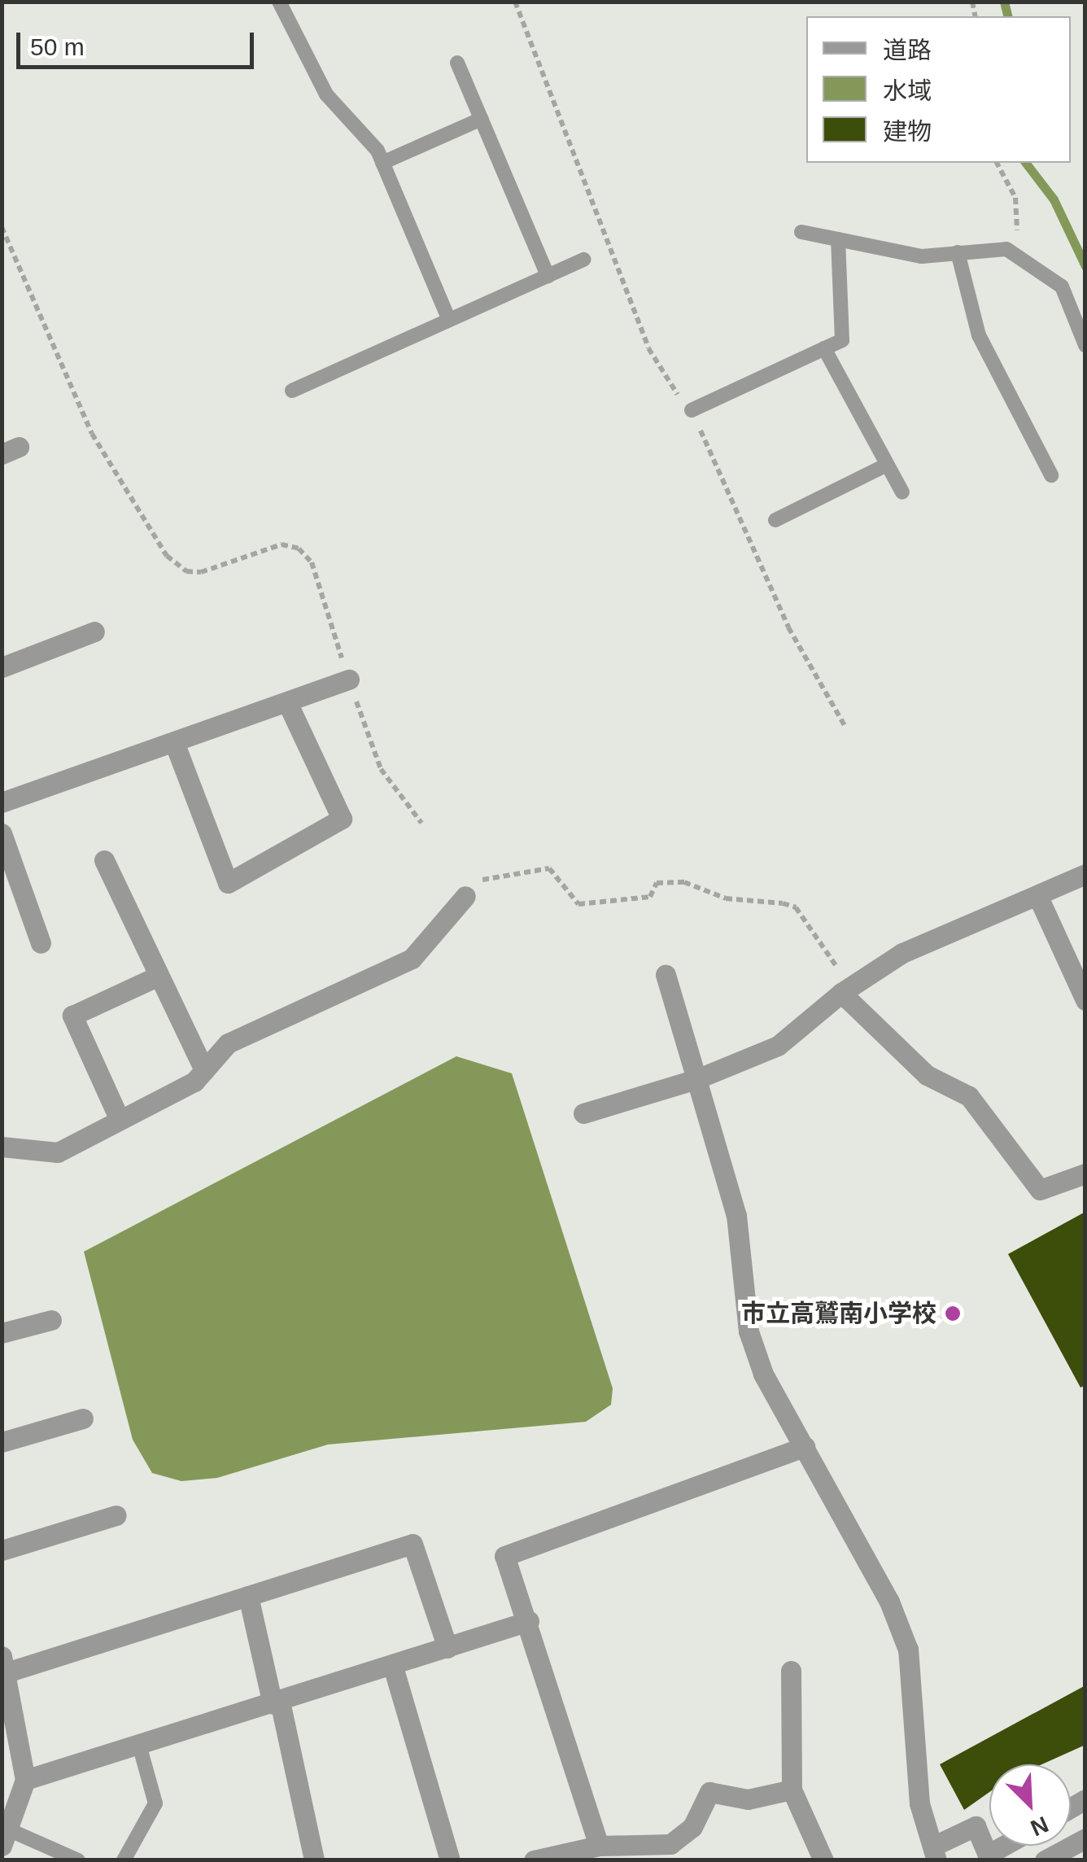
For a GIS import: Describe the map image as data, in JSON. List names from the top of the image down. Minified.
{"places":["市立高鷲南小学校"],"legend":["道路","水域","建物"],"scale_bar":"50 m","north":"bottom right"}
